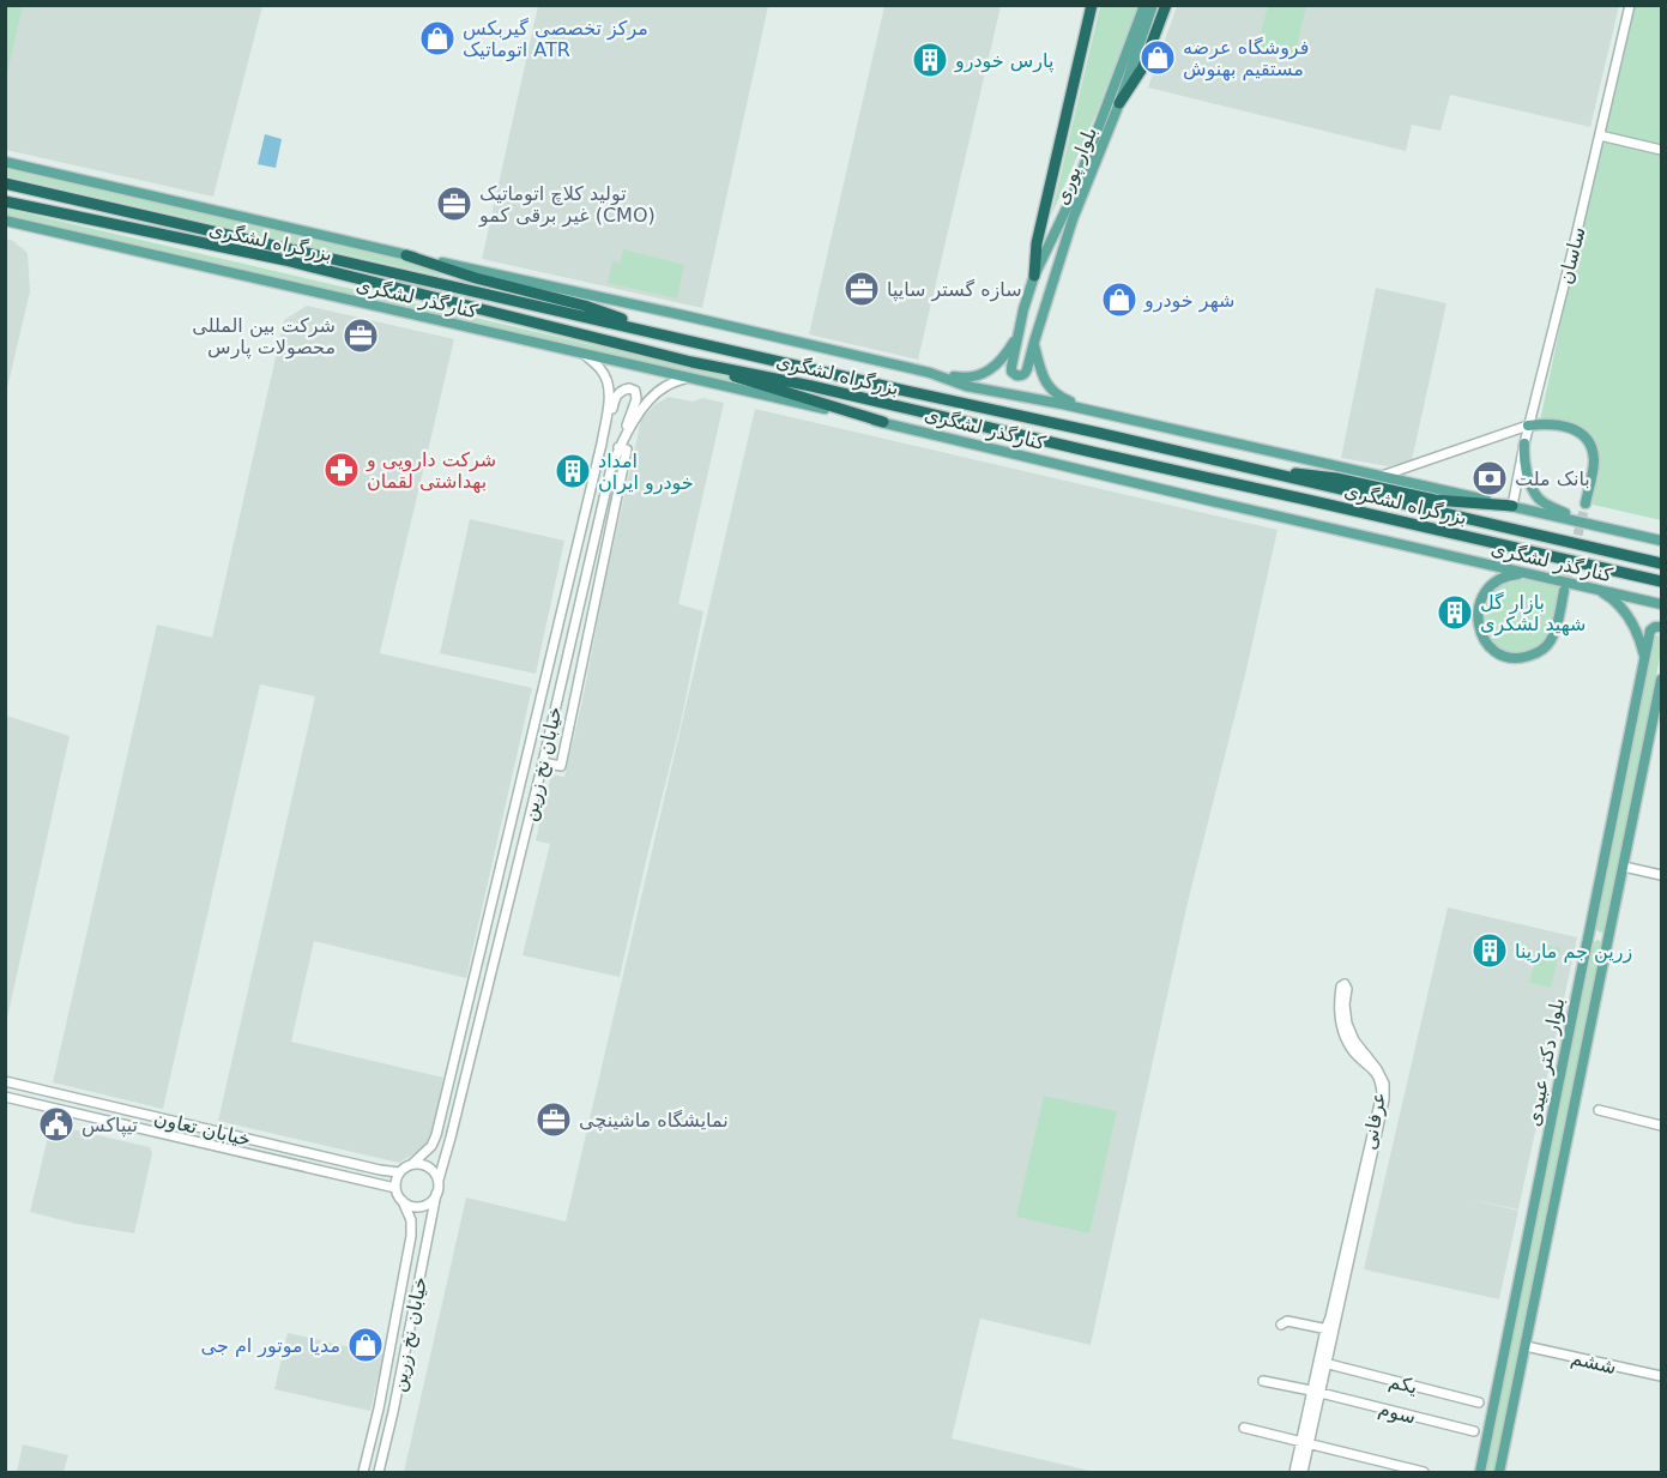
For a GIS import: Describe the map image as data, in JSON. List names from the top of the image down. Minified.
{"streets":{"highway":["بزرگراه لشگری"],"main road":["بلوار پوری","کنارگذر لشگری","بلوار دکتر عبیدی"],"street":["ساسان","خیابان نخ زرین","عرفانی","خیابان تعاون","ششم","یکم","سوم"]},"crossings":[["ساسان","کنارگذر لشگری"],["کنارگذر لشگری","خیابان نخ زرین"],["خیابان نخ زرین","خیابان تعاون"],["بلوار دکتر عبیدی","ششم"],["عرفانی","یکم"],["عرفانی","سوم"]],"places":{"shop":["مرکز تخصصی گیربکس اتوماتیک ATR","فروشگاه عرضه مستقیم بهنوش","شهر خودرو","مدیا موتور ام جی"],"building":["پارس خودرو","امداد خودرو ایران","بازار گل شهید لشکری","زرین جم مارینا"],"office":["تولید کلاچ اتوماتیک غیر برقی کمو (CMO)","سازه گستر سایپا","شرکت بین المللی محصولات پارس","نمایشگاه ماشینچی"],"pharmacy":["شرکت دارویی و بهداشتی لقمان"],"bank":["بانک ملت"],"public building":["تیپاکس"]}}
